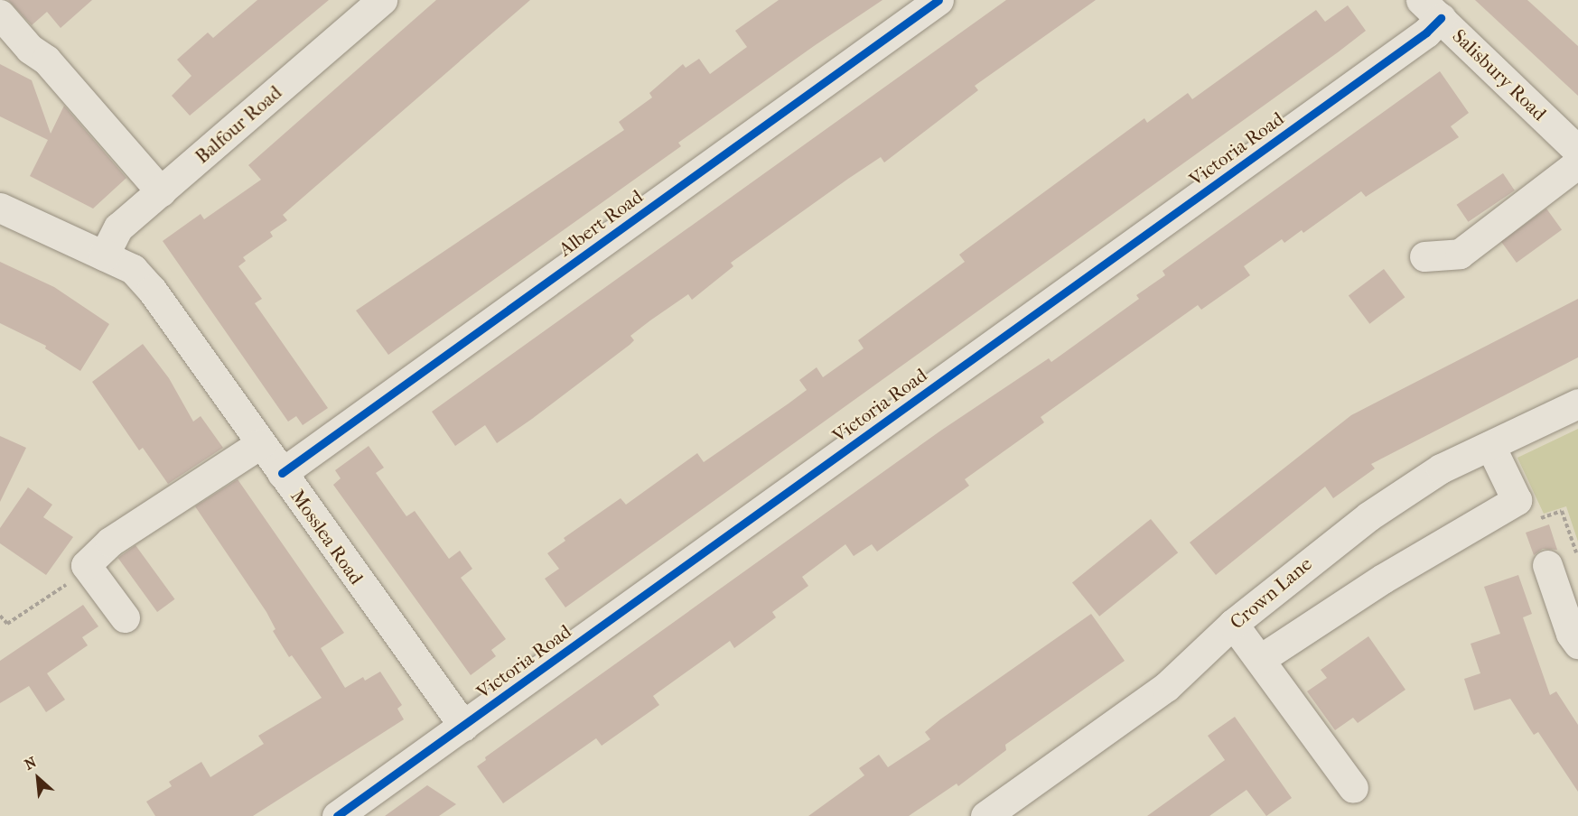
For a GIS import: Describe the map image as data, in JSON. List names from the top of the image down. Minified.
{"streets":{"street":["Salisbury Road","Balfour Road","Victoria Road","Albert Road","Mosslea Road","Crown Lane"]},"crossings":[["Salisbury Road","Victoria Road"],["Balfour Road","Mosslea Road"],["Victoria Road","Mosslea Road"],["Albert Road","Mosslea Road"]],"north":"top left"}
